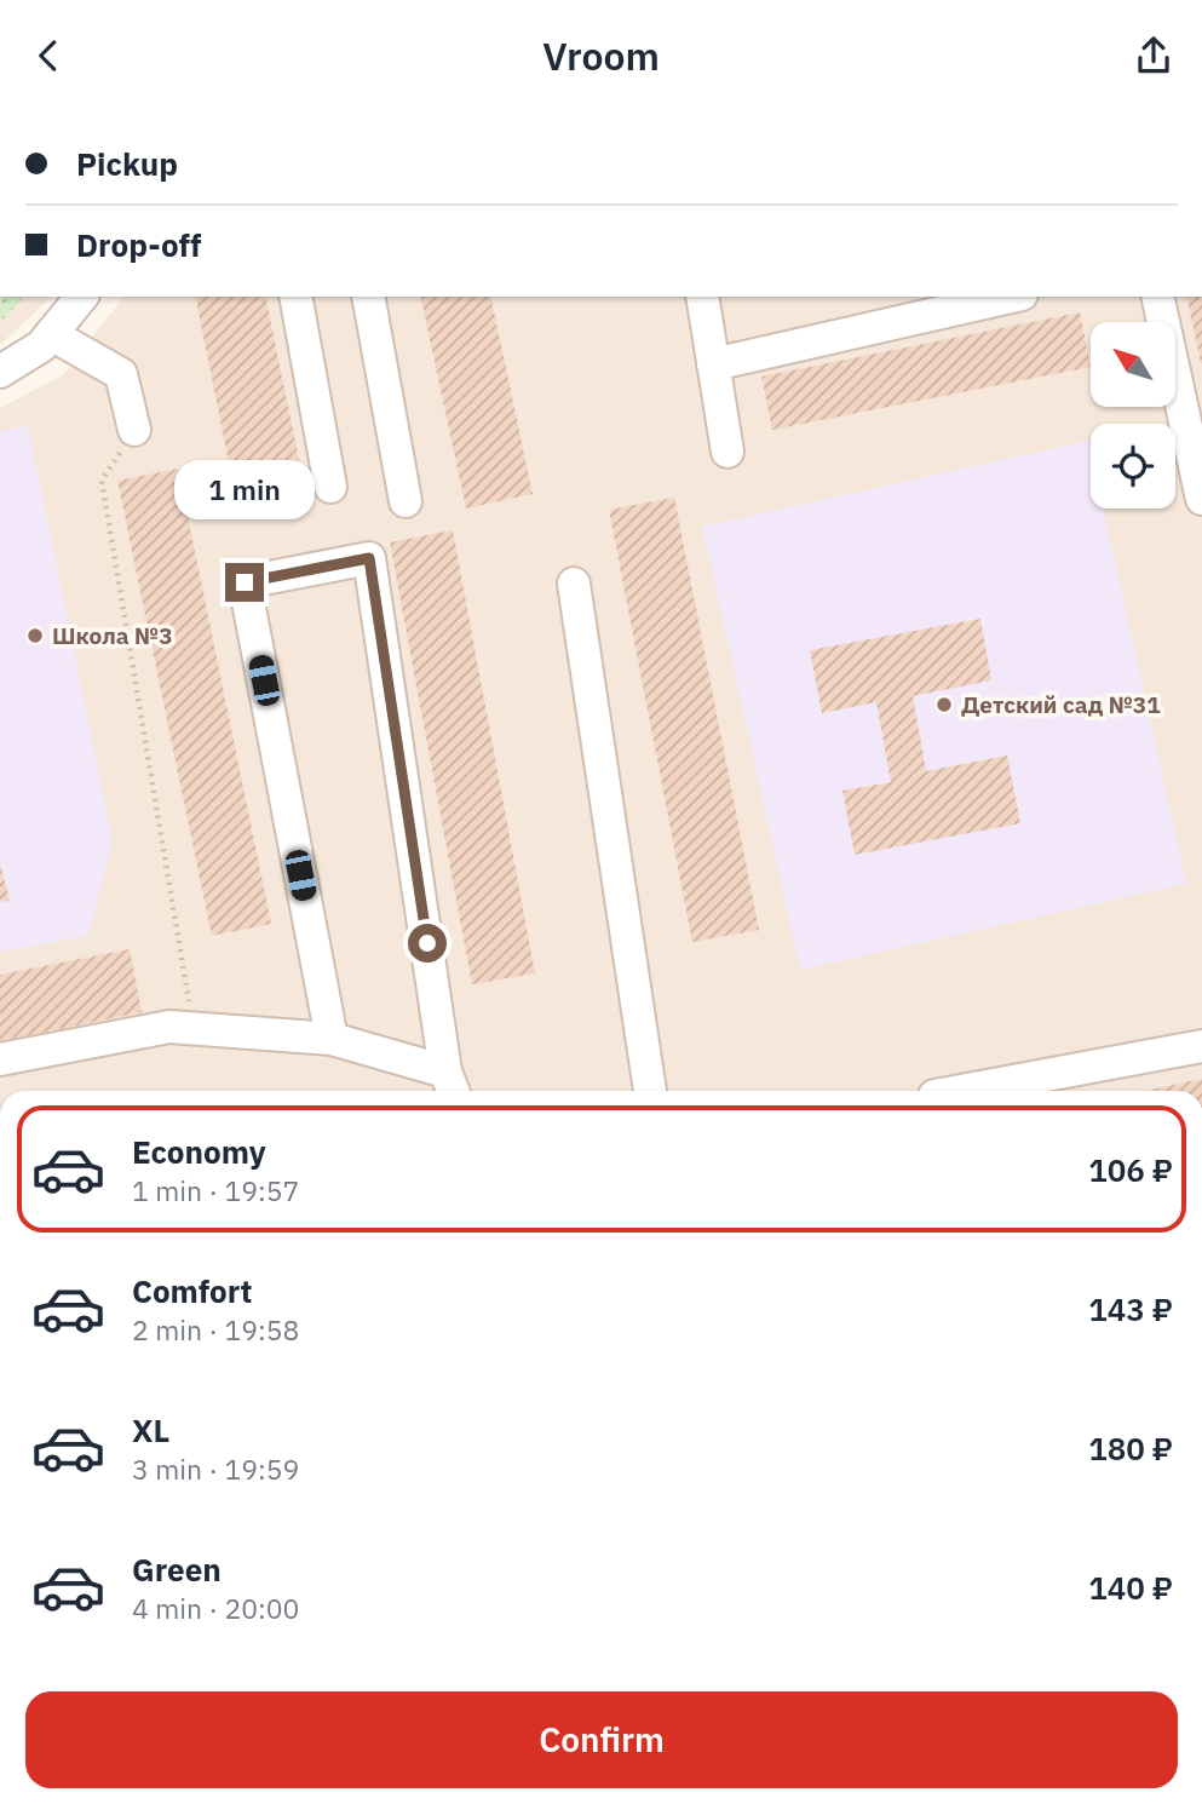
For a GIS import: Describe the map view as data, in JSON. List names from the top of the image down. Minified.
{"places":["Школа №3","Детский сад №31"],"north":"top left","page":{"header":"Vroom","banner":["Pickup","Drop-off"],"bubble":"1 min","list":[{"name":"Economy","note":"1 min · 19:57","value":"106 ₽"},{"name":"Comfort","note":"2 min · 19:58","value":"143 ₽"},{"name":"XL","note":"3 min · 19:59","value":"180 ₽"},{"name":"Green","note":"4 min · 20:00","value":"140 ₽"}],"buttons":"Confirm"}}
